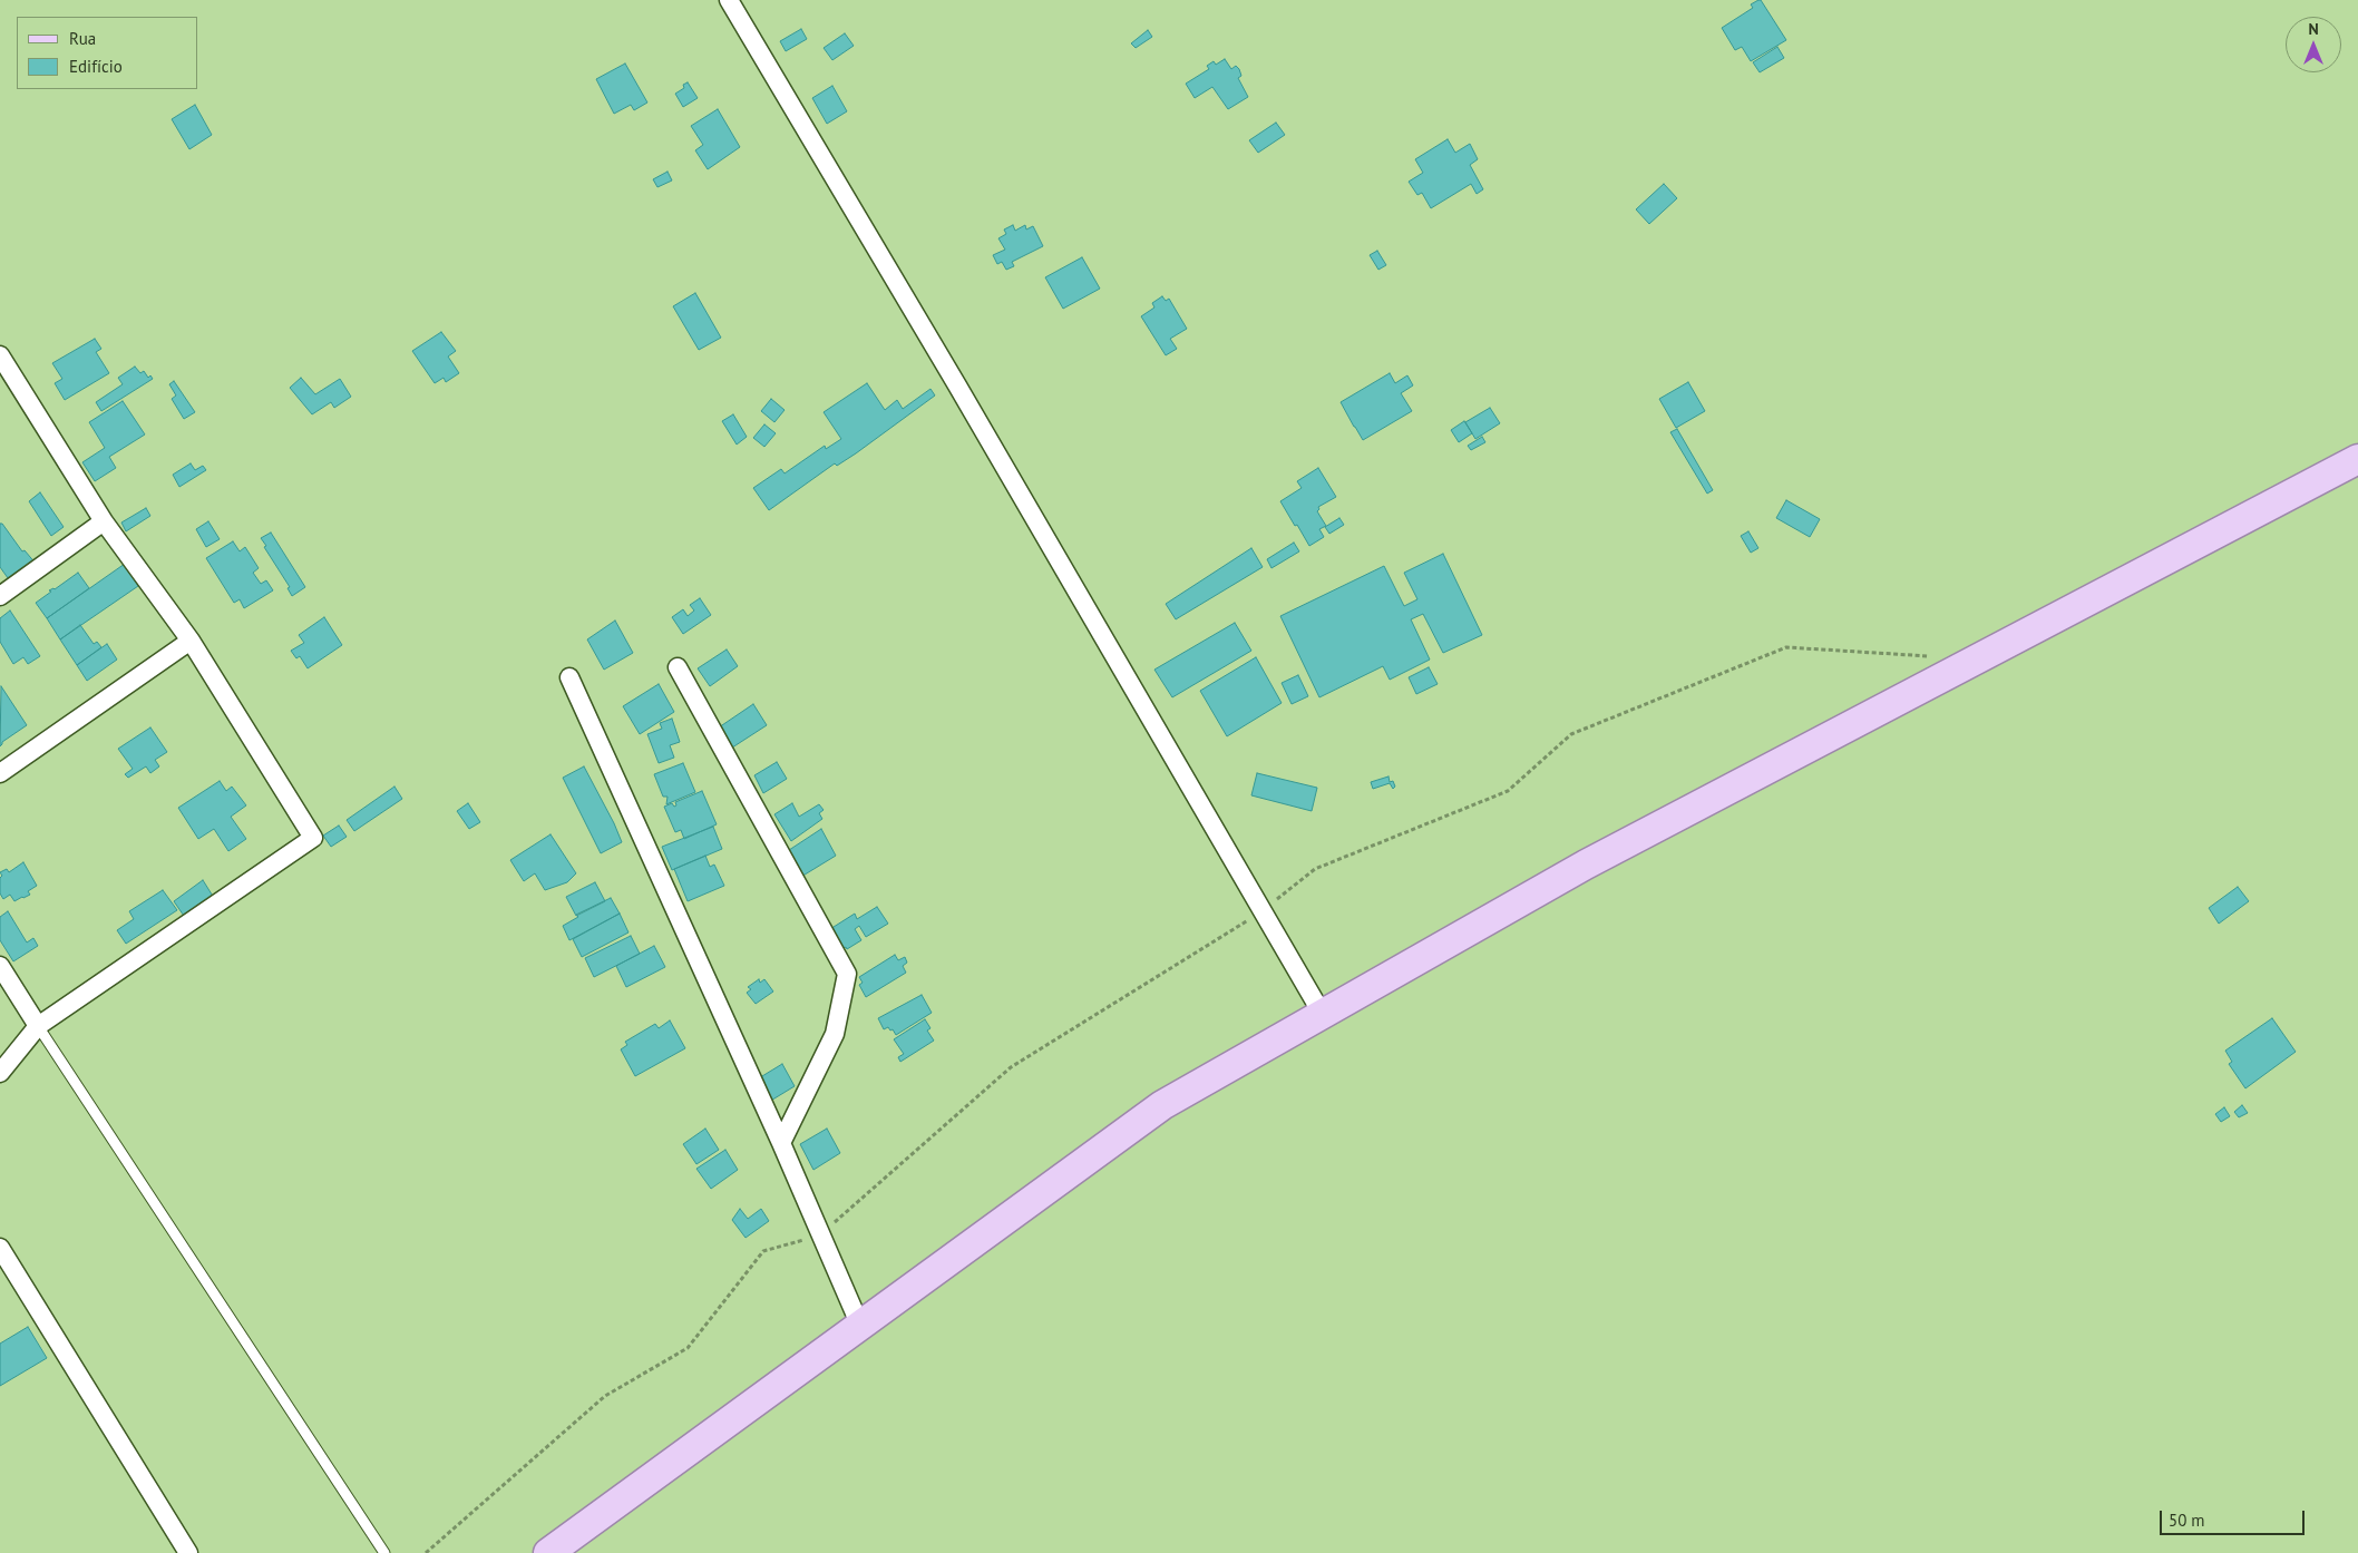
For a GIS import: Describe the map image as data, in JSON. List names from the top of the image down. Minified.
{"legend":["Rua","Edifício"],"scale_bar":"50 m","north":"top"}
